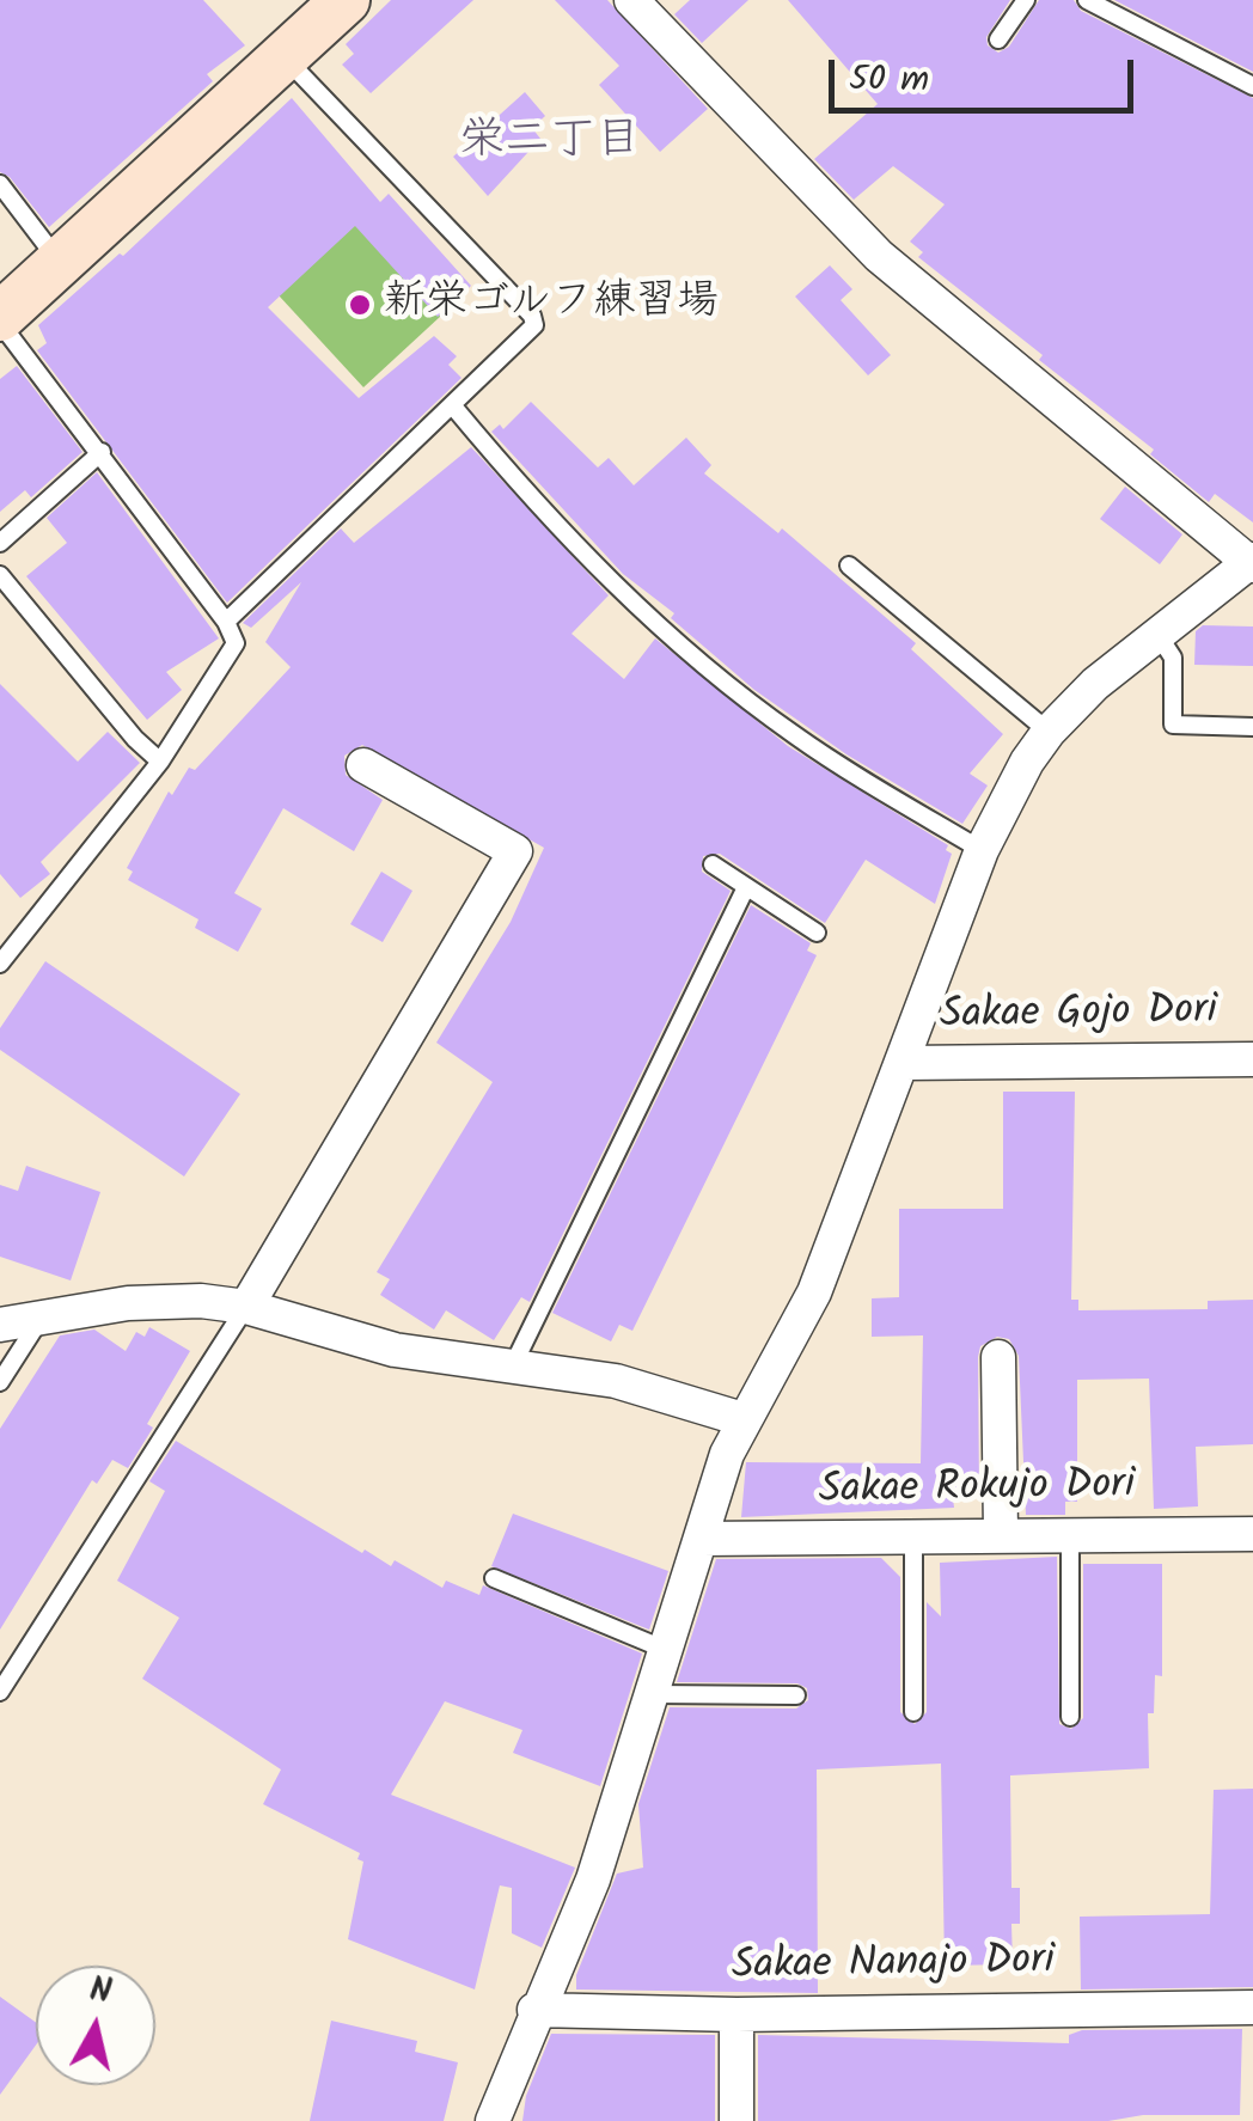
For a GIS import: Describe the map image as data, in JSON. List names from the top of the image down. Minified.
{"streets":{"street":["Sakae Gojo Dori","Sakae Rokujo Dori","Sakae Nanajo Dori"]},"districts":["栄二丁目"],"places":["新栄ゴルフ練習場"],"scale_bar":"50 m","north":"top"}
